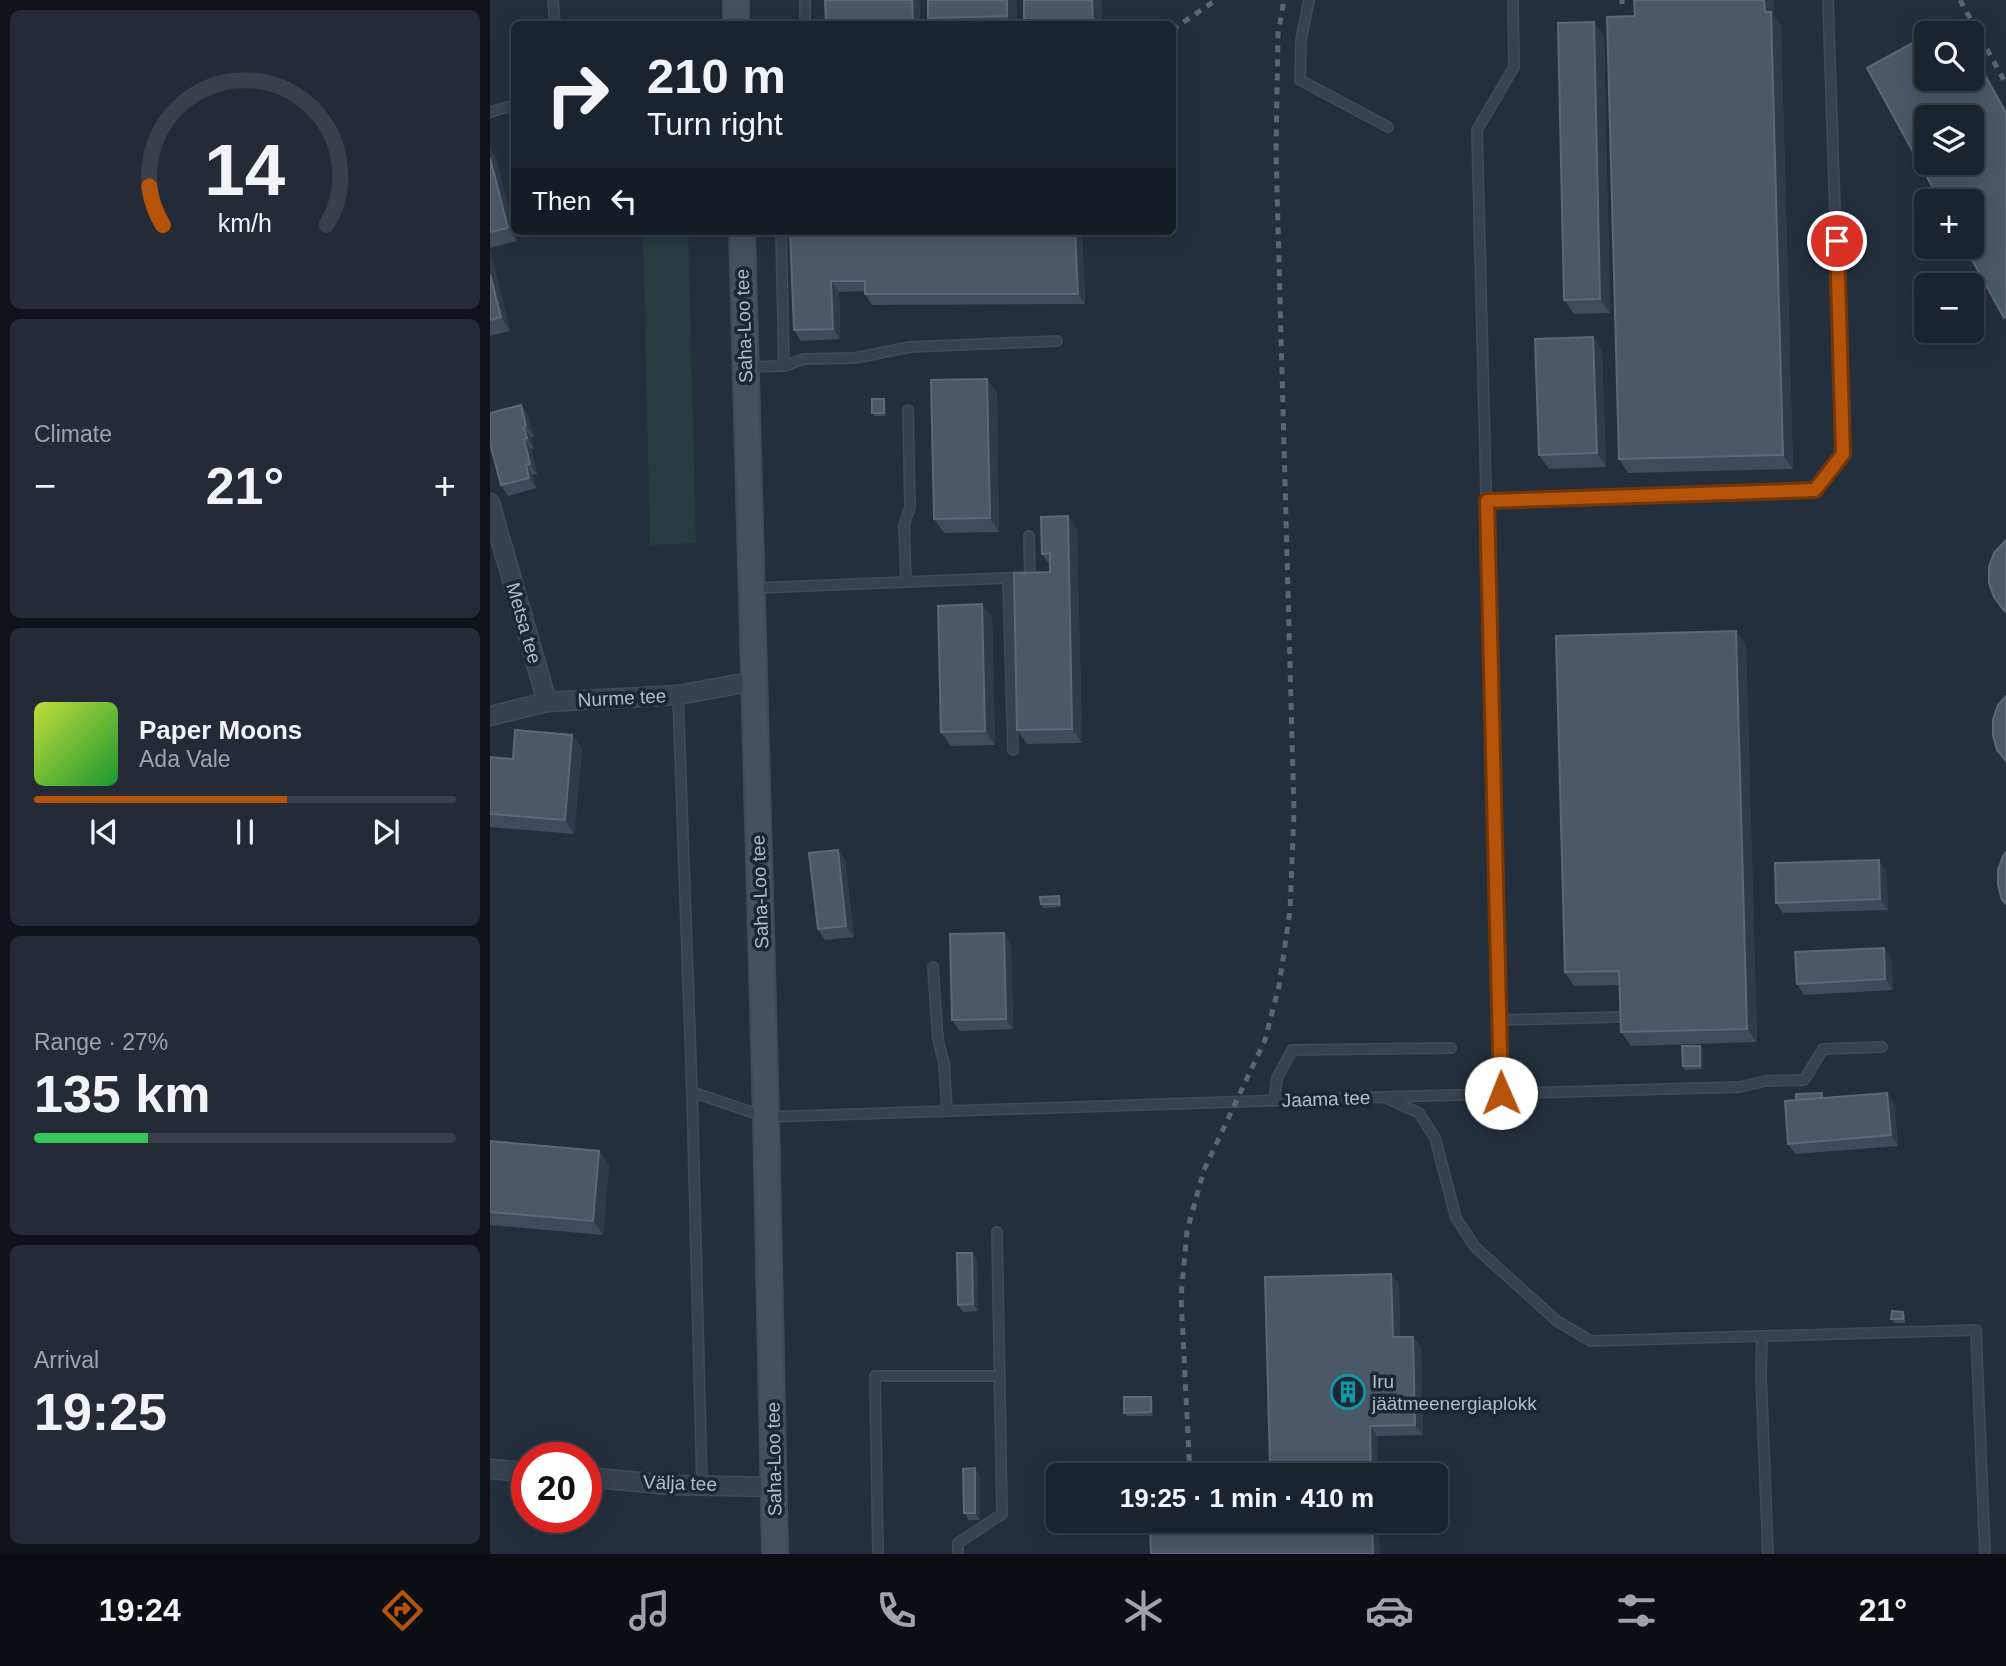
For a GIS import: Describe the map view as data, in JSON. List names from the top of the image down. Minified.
{"streets":{"main road":["Saha-Loo tee"],"street":["Metsa tee","Nurme tee","Välja tee"],"lane":["Jaama tee"]},"crossings":[["Saha-Loo tee","Nurme tee"],["Saha-Loo tee","Jaama tee"],["Saha-Loo tee","Välja tee"],["Metsa tee","Nurme tee"]],"places":{"building":["Iru jäätmeenergiaplokk"]},"page":{"map_buttons":["+","−"],"turn":["210 m","Turn right"],"then":"Then","tile":["Climate",["Range · 27%","135 km"],["Arrival","19:25"]],"heat":["−","21°","+"],"song":["Paper Moons","Ada Vale"],"limit":"20","trip":"19:25 · 1 min · 410 m","tabs":["19:24","21°"],"gauge":["14","km/h"]}}
